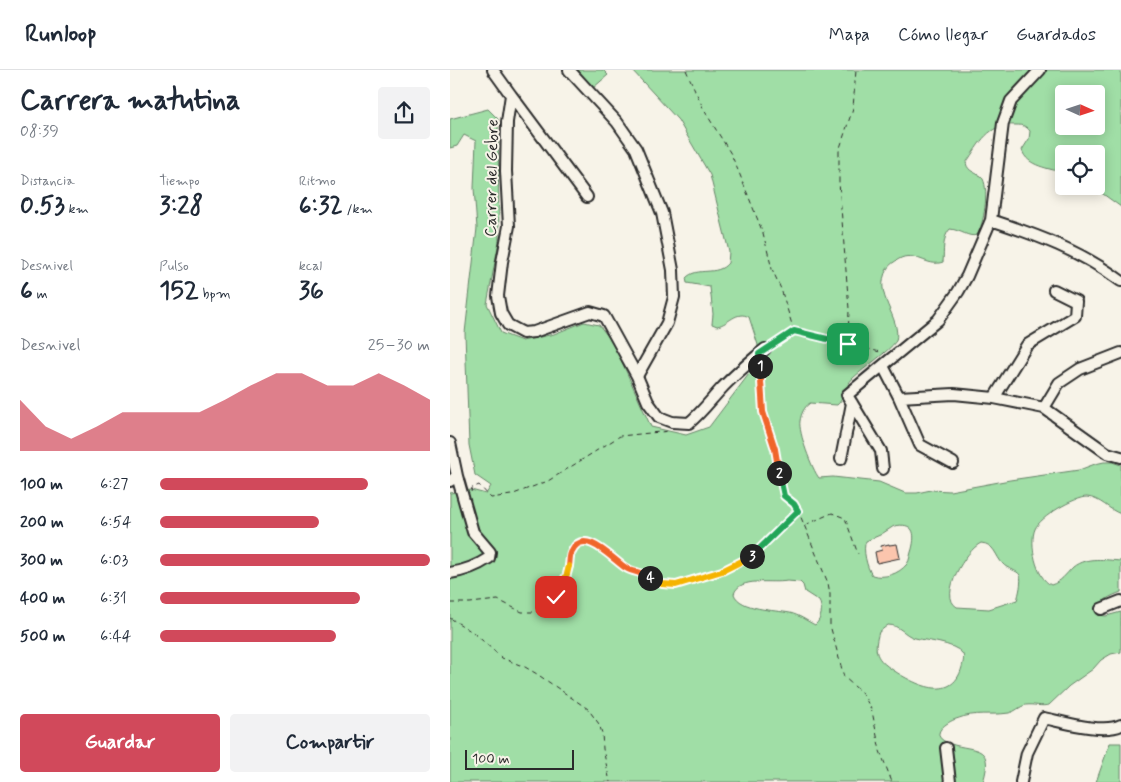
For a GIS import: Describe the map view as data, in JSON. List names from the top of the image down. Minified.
{"streets":{"street":["Carrer del Gebre"]},"scale_bar":"100 m","north":"right","page":{"header":"Runloop","nav":["Mapa","Cómo llegar","Guardados"],"heading":["Carrera matutina","08:39"],"stats":[["Distancia","0.53 km"],["Tiempo","3:28"],["Ritmo","6:32 /km"],["Desnivel","6 m"],["Pulso","152 bpm"],["kcal","36"]],"chart":["Desnivel","25–30 m"],"pins":["1","2","3","4"],"list":[{"name":"100 m","note":"6:27"},{"name":"200 m","note":"6:54"},{"name":"300 m","note":"6:03"},{"name":"400 m","note":"6:31"},{"name":"500 m","note":"6:44"}],"buttons":["Guardar","Compartir"],"scale":"100 m"}}
